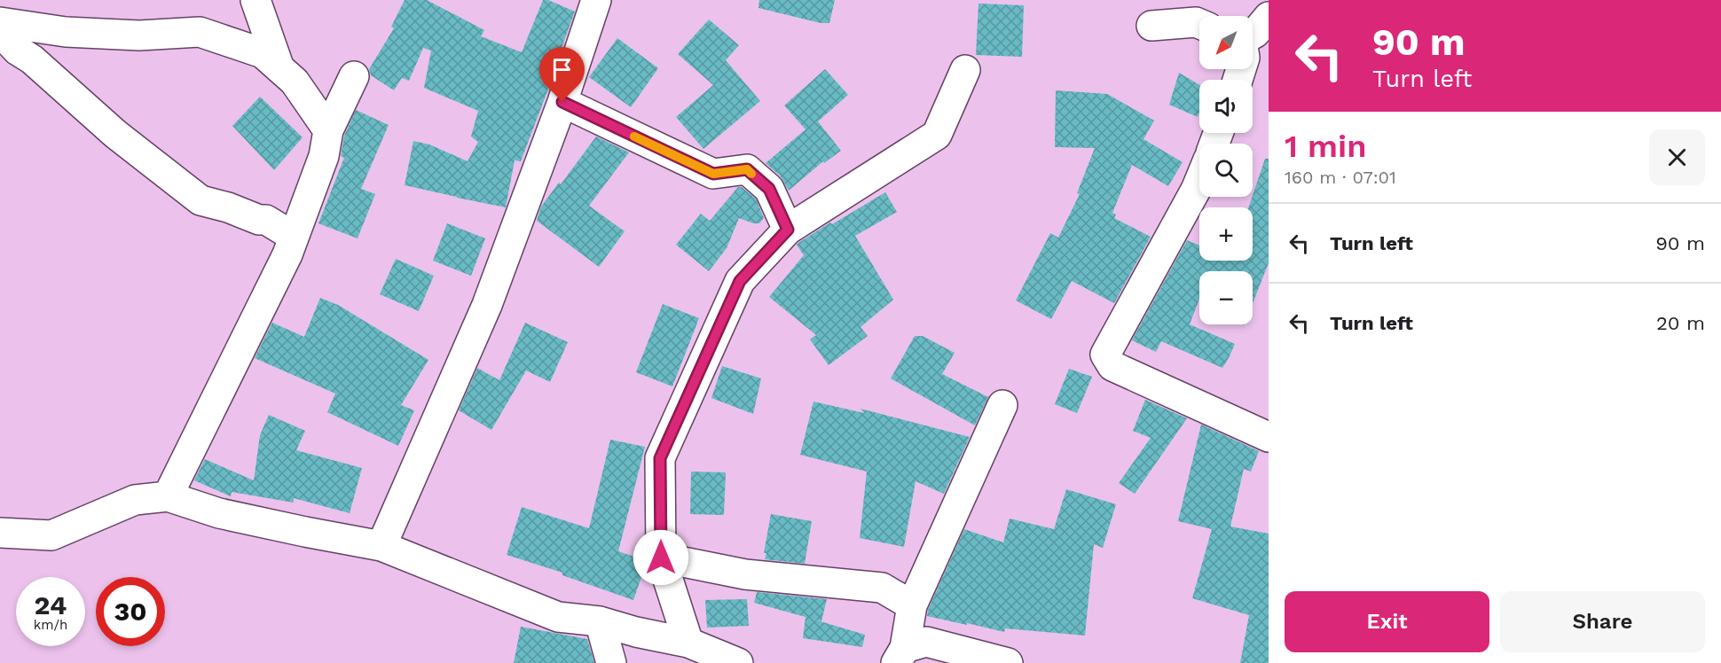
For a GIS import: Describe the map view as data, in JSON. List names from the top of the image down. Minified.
{"north":"bottom left","page":{"turn":["90 m","Turn left"],"map_buttons":["+","−"],"heading":["1 min","160 m · 07:01"],"list":[{"name":"Turn left","value":"90 m"},{"name":"Turn left","value":"20 m"}],"speed":"24 km/h","limit":"30","buttons":["Exit","Share"]}}
